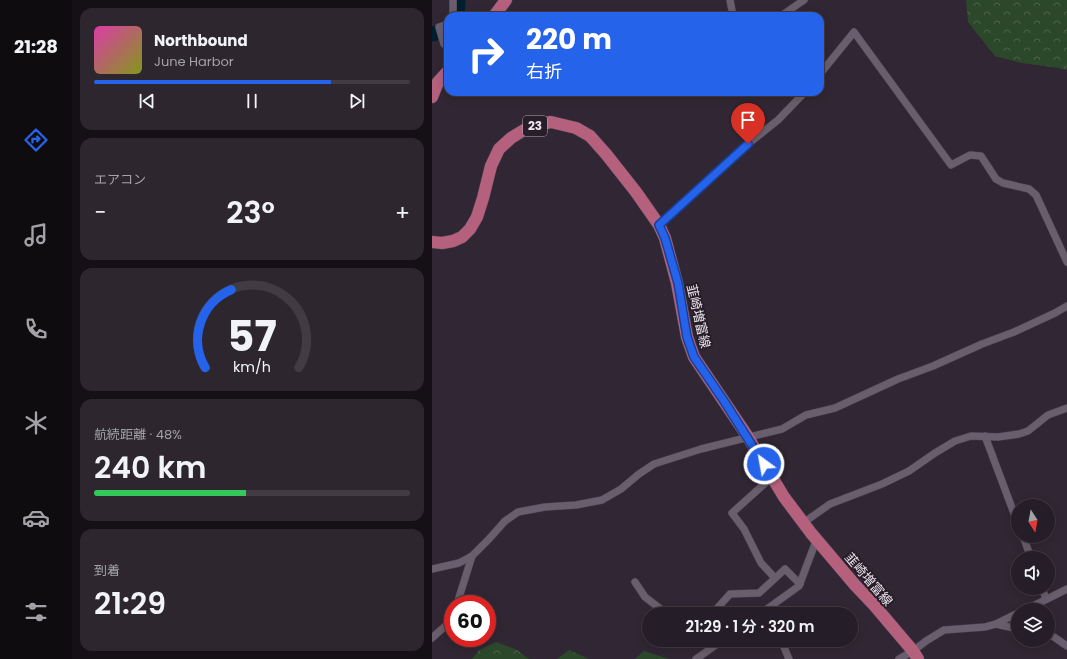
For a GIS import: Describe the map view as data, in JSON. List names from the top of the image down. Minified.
{"streets":{"main road":["23","韮崎増富線"]},"north":"bottom","page":{"tabs":"21:28","turn":["220 m","右折"],"song":["Northbound","June Harbor"],"tile":["エアコン",["航続距離 · 48%","240 km"],["到着","21:29"]],"heat":["−","23°","+"],"limit":"60","trip":"21:29 · 1 分 · 320 m","gauge":["57","km/h"]}}
